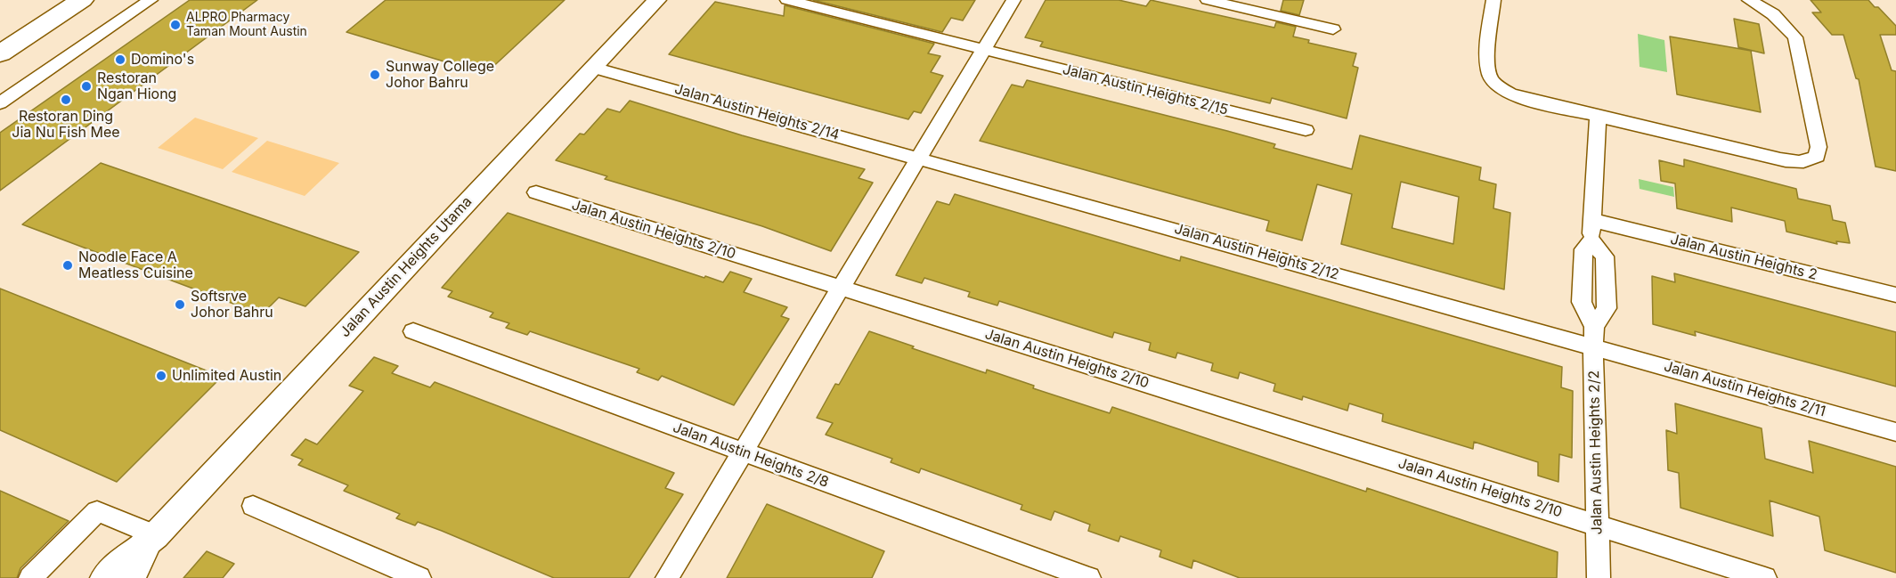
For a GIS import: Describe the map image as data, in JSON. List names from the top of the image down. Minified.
{"streets":{"street":["Jalan Austin Heights 2/15","Jalan Austin Heights 2/14","Jalan Austin Heights 2/10","Jalan Austin Heights 2/12","Jalan Austin Heights 2","Jalan Austin Heights Utama","Jalan Austin Heights 2/11","Jalan Austin Heights 2/2","Jalan Austin Heights 2/8"]},"crossings":[["Jalan Austin Heights 2/14","Jalan Austin Heights 2/12"],["Jalan Austin Heights 2/14","Jalan Austin Heights Utama"],["Jalan Austin Heights 2/10","Jalan Austin Heights 2/2"],["Jalan Austin Heights 2/12","Jalan Austin Heights 2/11"],["Jalan Austin Heights 2/12","Jalan Austin Heights 2/2"],["Jalan Austin Heights 2","Jalan Austin Heights 2/2"],["Jalan Austin Heights 2/11","Jalan Austin Heights 2/2"]],"places":["ALPRO Pharmacy Taman Mount Austin","Domino's","Sunway College Johor Bahru","Restoran Ngan Hiong","Restoran Ding Jia Nu Fish Mee","Noodle Face A Meatless Cuisine","Softsrve Johor Bahru","Unlimited Austin"]}
